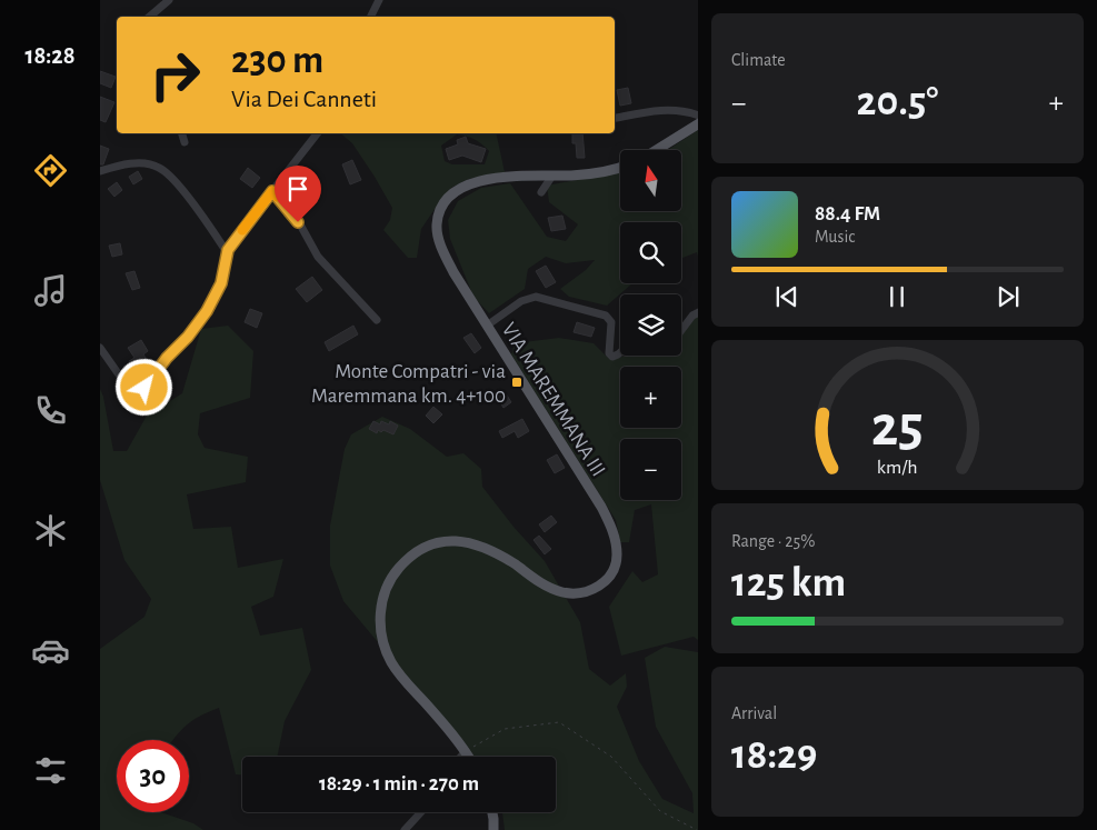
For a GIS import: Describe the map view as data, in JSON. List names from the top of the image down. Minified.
{"streets":{"main road":["VIA MAREMMANA III"]},"places":{"transit":["Monte Compatri - via Maremmana km. 4+100"]},"north":"top","page":{"tabs":"18:28","tile":["Climate",["Range · 25%","125 km"],["Arrival","18:29"]],"turn":["230 m","Via Dei Canneti"],"heat":["−","20.5°","+"],"map_buttons":["+","−"],"song":["88.4 FM","Music"],"limit":"30","trip":"18:29 · 1 min · 270 m","gauge":["25","km/h"]}}
